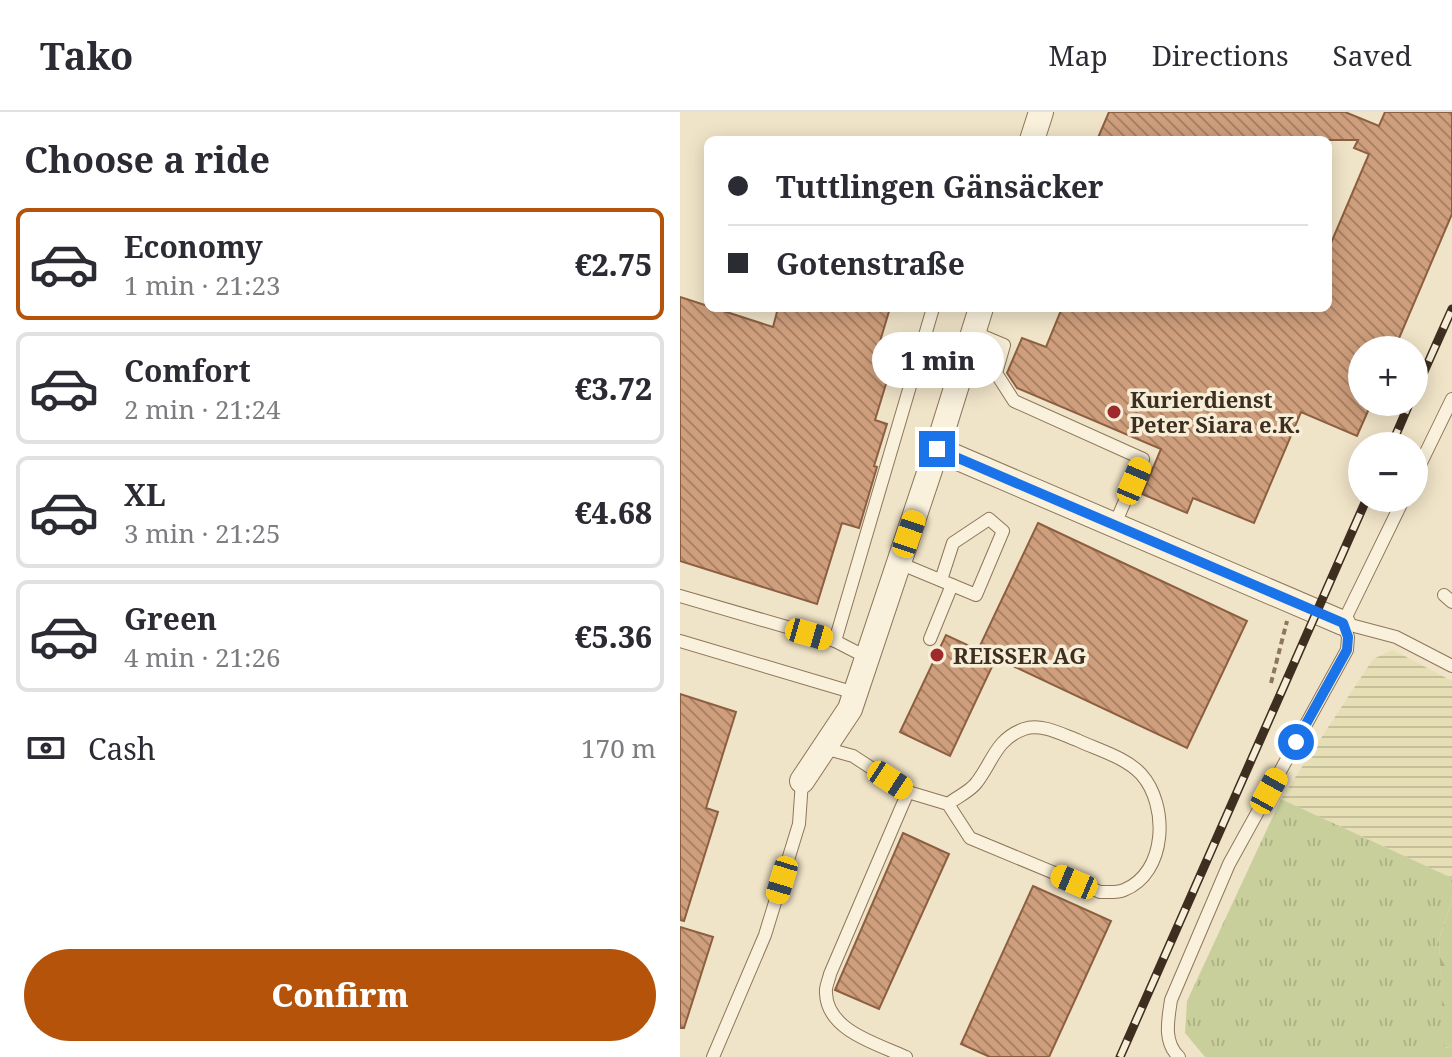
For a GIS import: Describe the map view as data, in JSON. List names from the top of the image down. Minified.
{"places":["Kurierdienst Peter Siara e.K.","REISSER AG"],"page":{"header":"Tako","nav":["Map","Directions","Saved"],"heading":"Choose a ride","banner":["Tuttlingen Gänsäcker","Gotenstraße"],"list":[{"name":"Economy","note":"1 min · 21:23","value":"€2.75"},{"name":"Comfort","note":"2 min · 21:24","value":"€3.72"},{"name":"XL","note":"3 min · 21:25","value":"€4.68"},{"name":"Green","note":"4 min · 21:26","value":"€5.36"}],"bubble":"1 min","map_buttons":["+","−"],"pay":["Cash","170 m"],"buttons":"Confirm"}}
